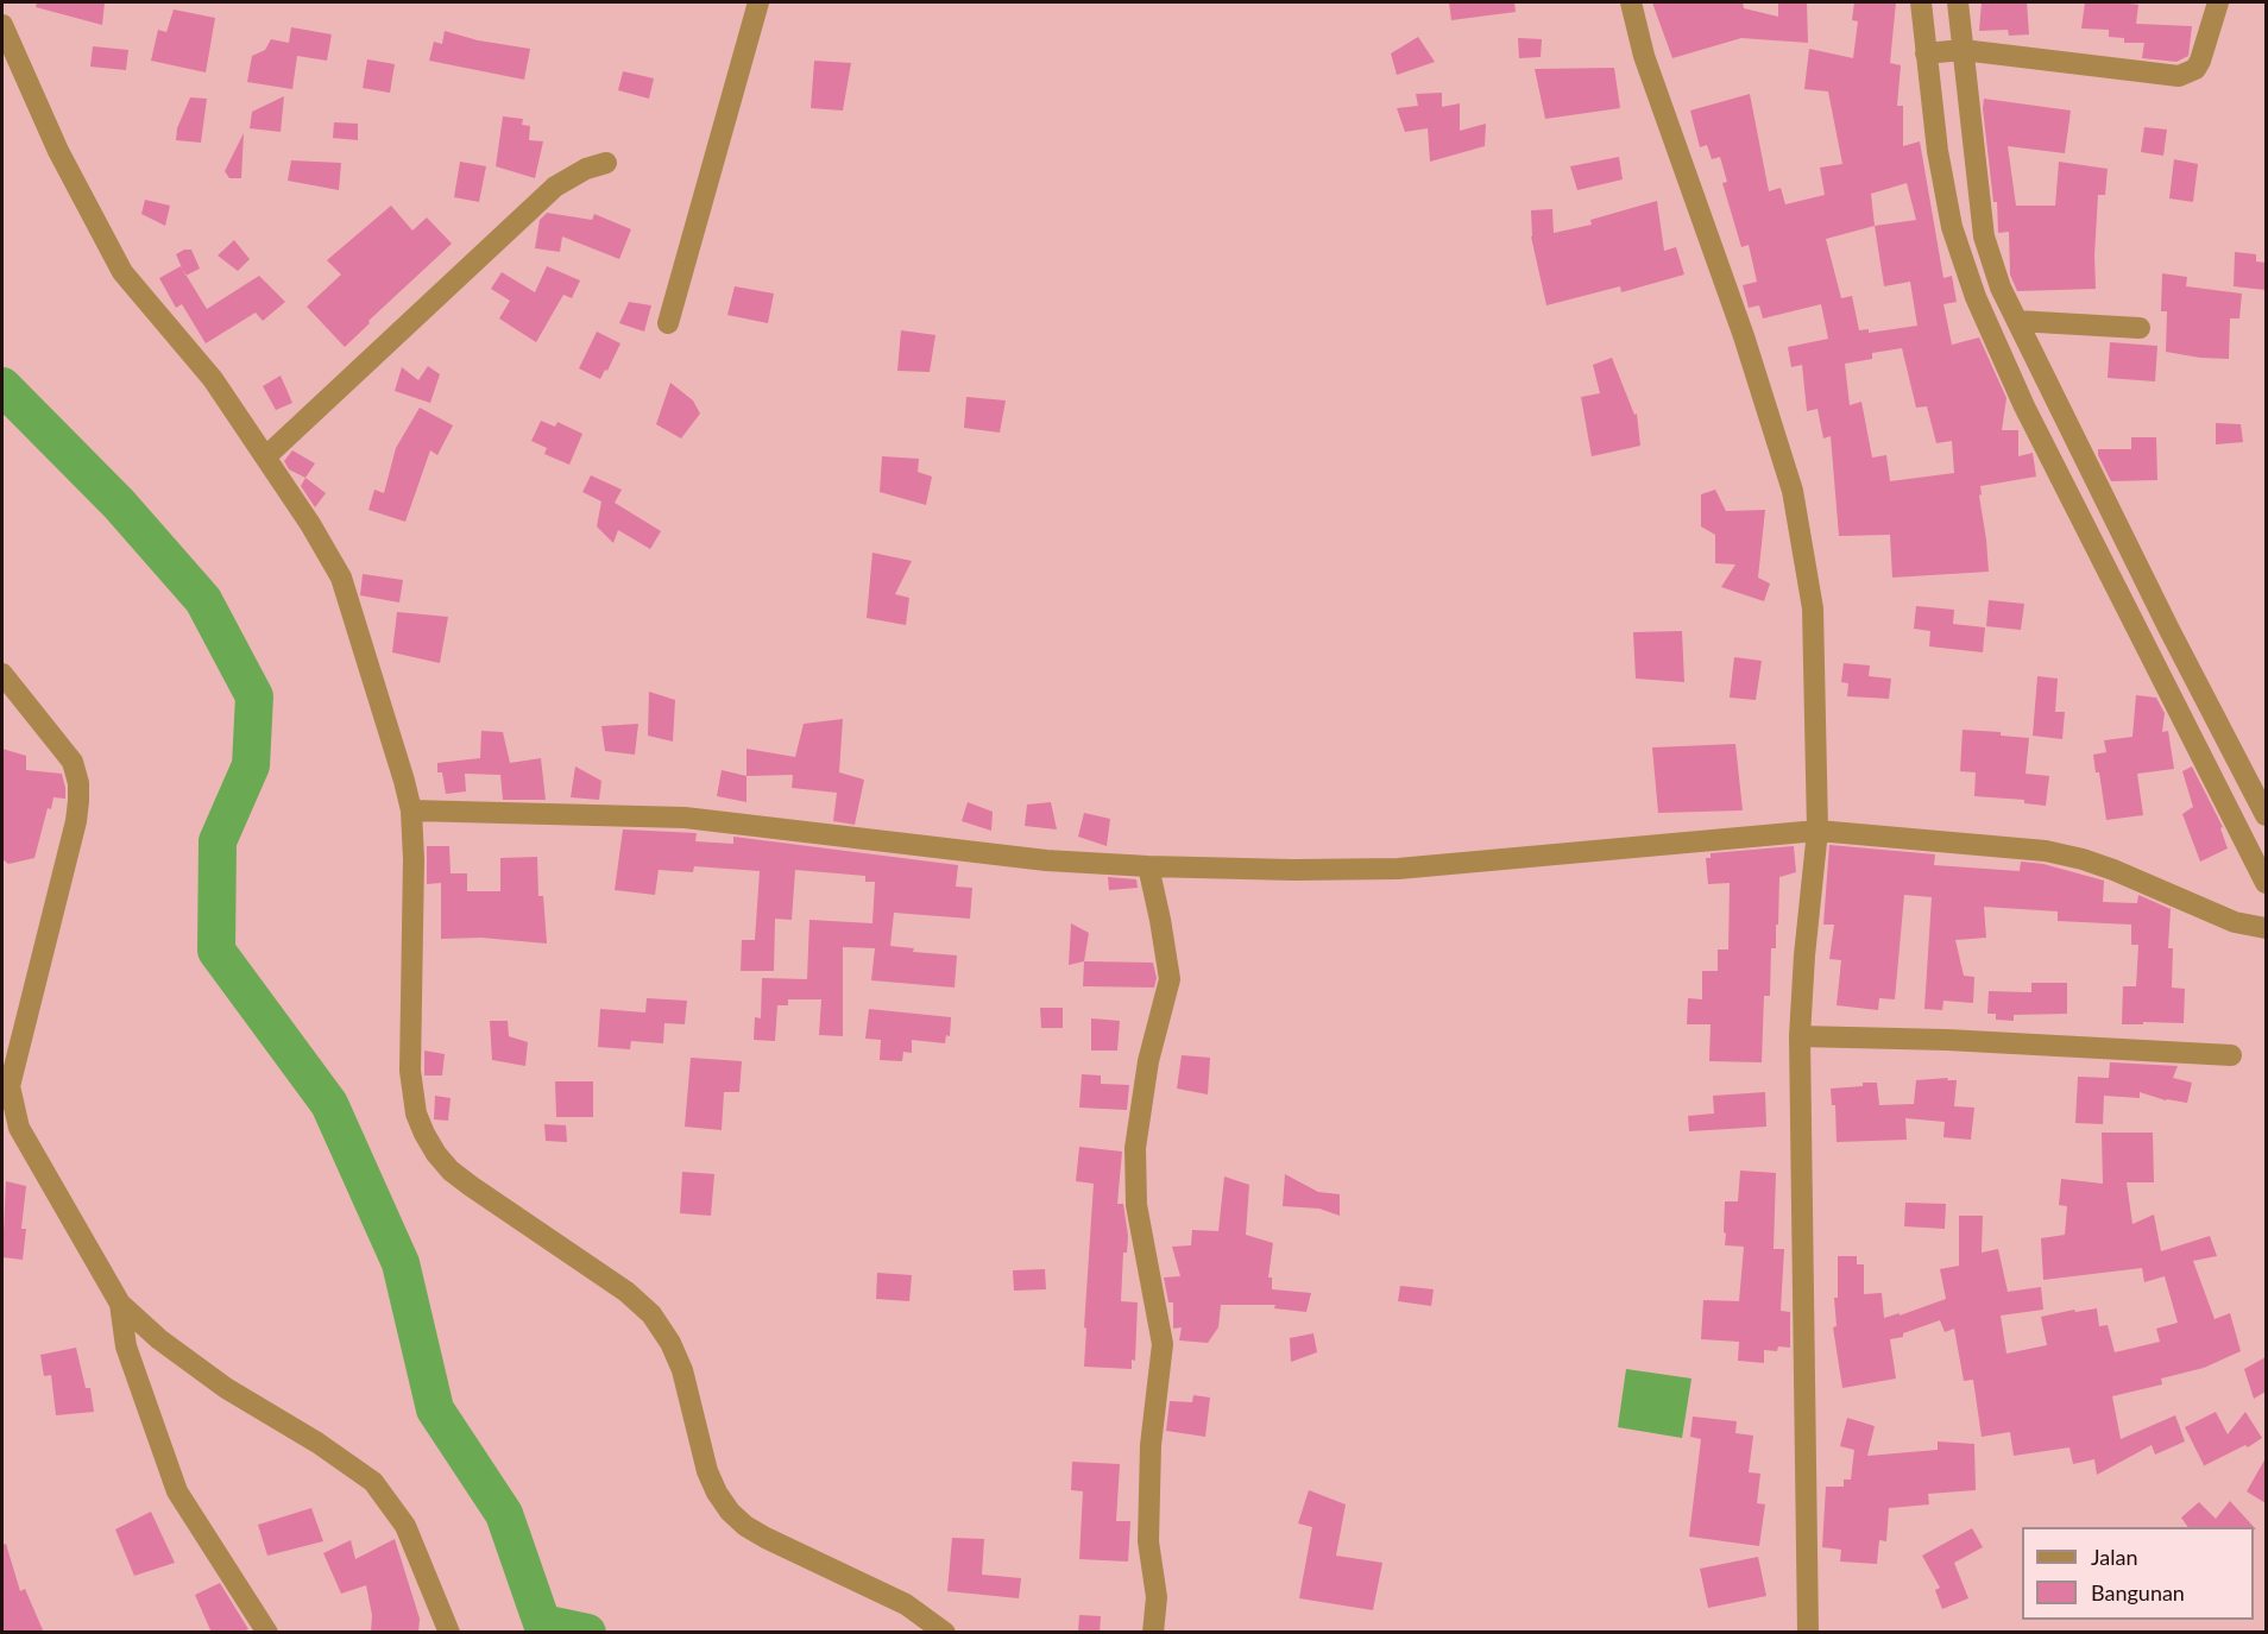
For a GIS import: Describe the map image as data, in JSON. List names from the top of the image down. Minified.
{"legend":["Jalan","Bangunan"]}
